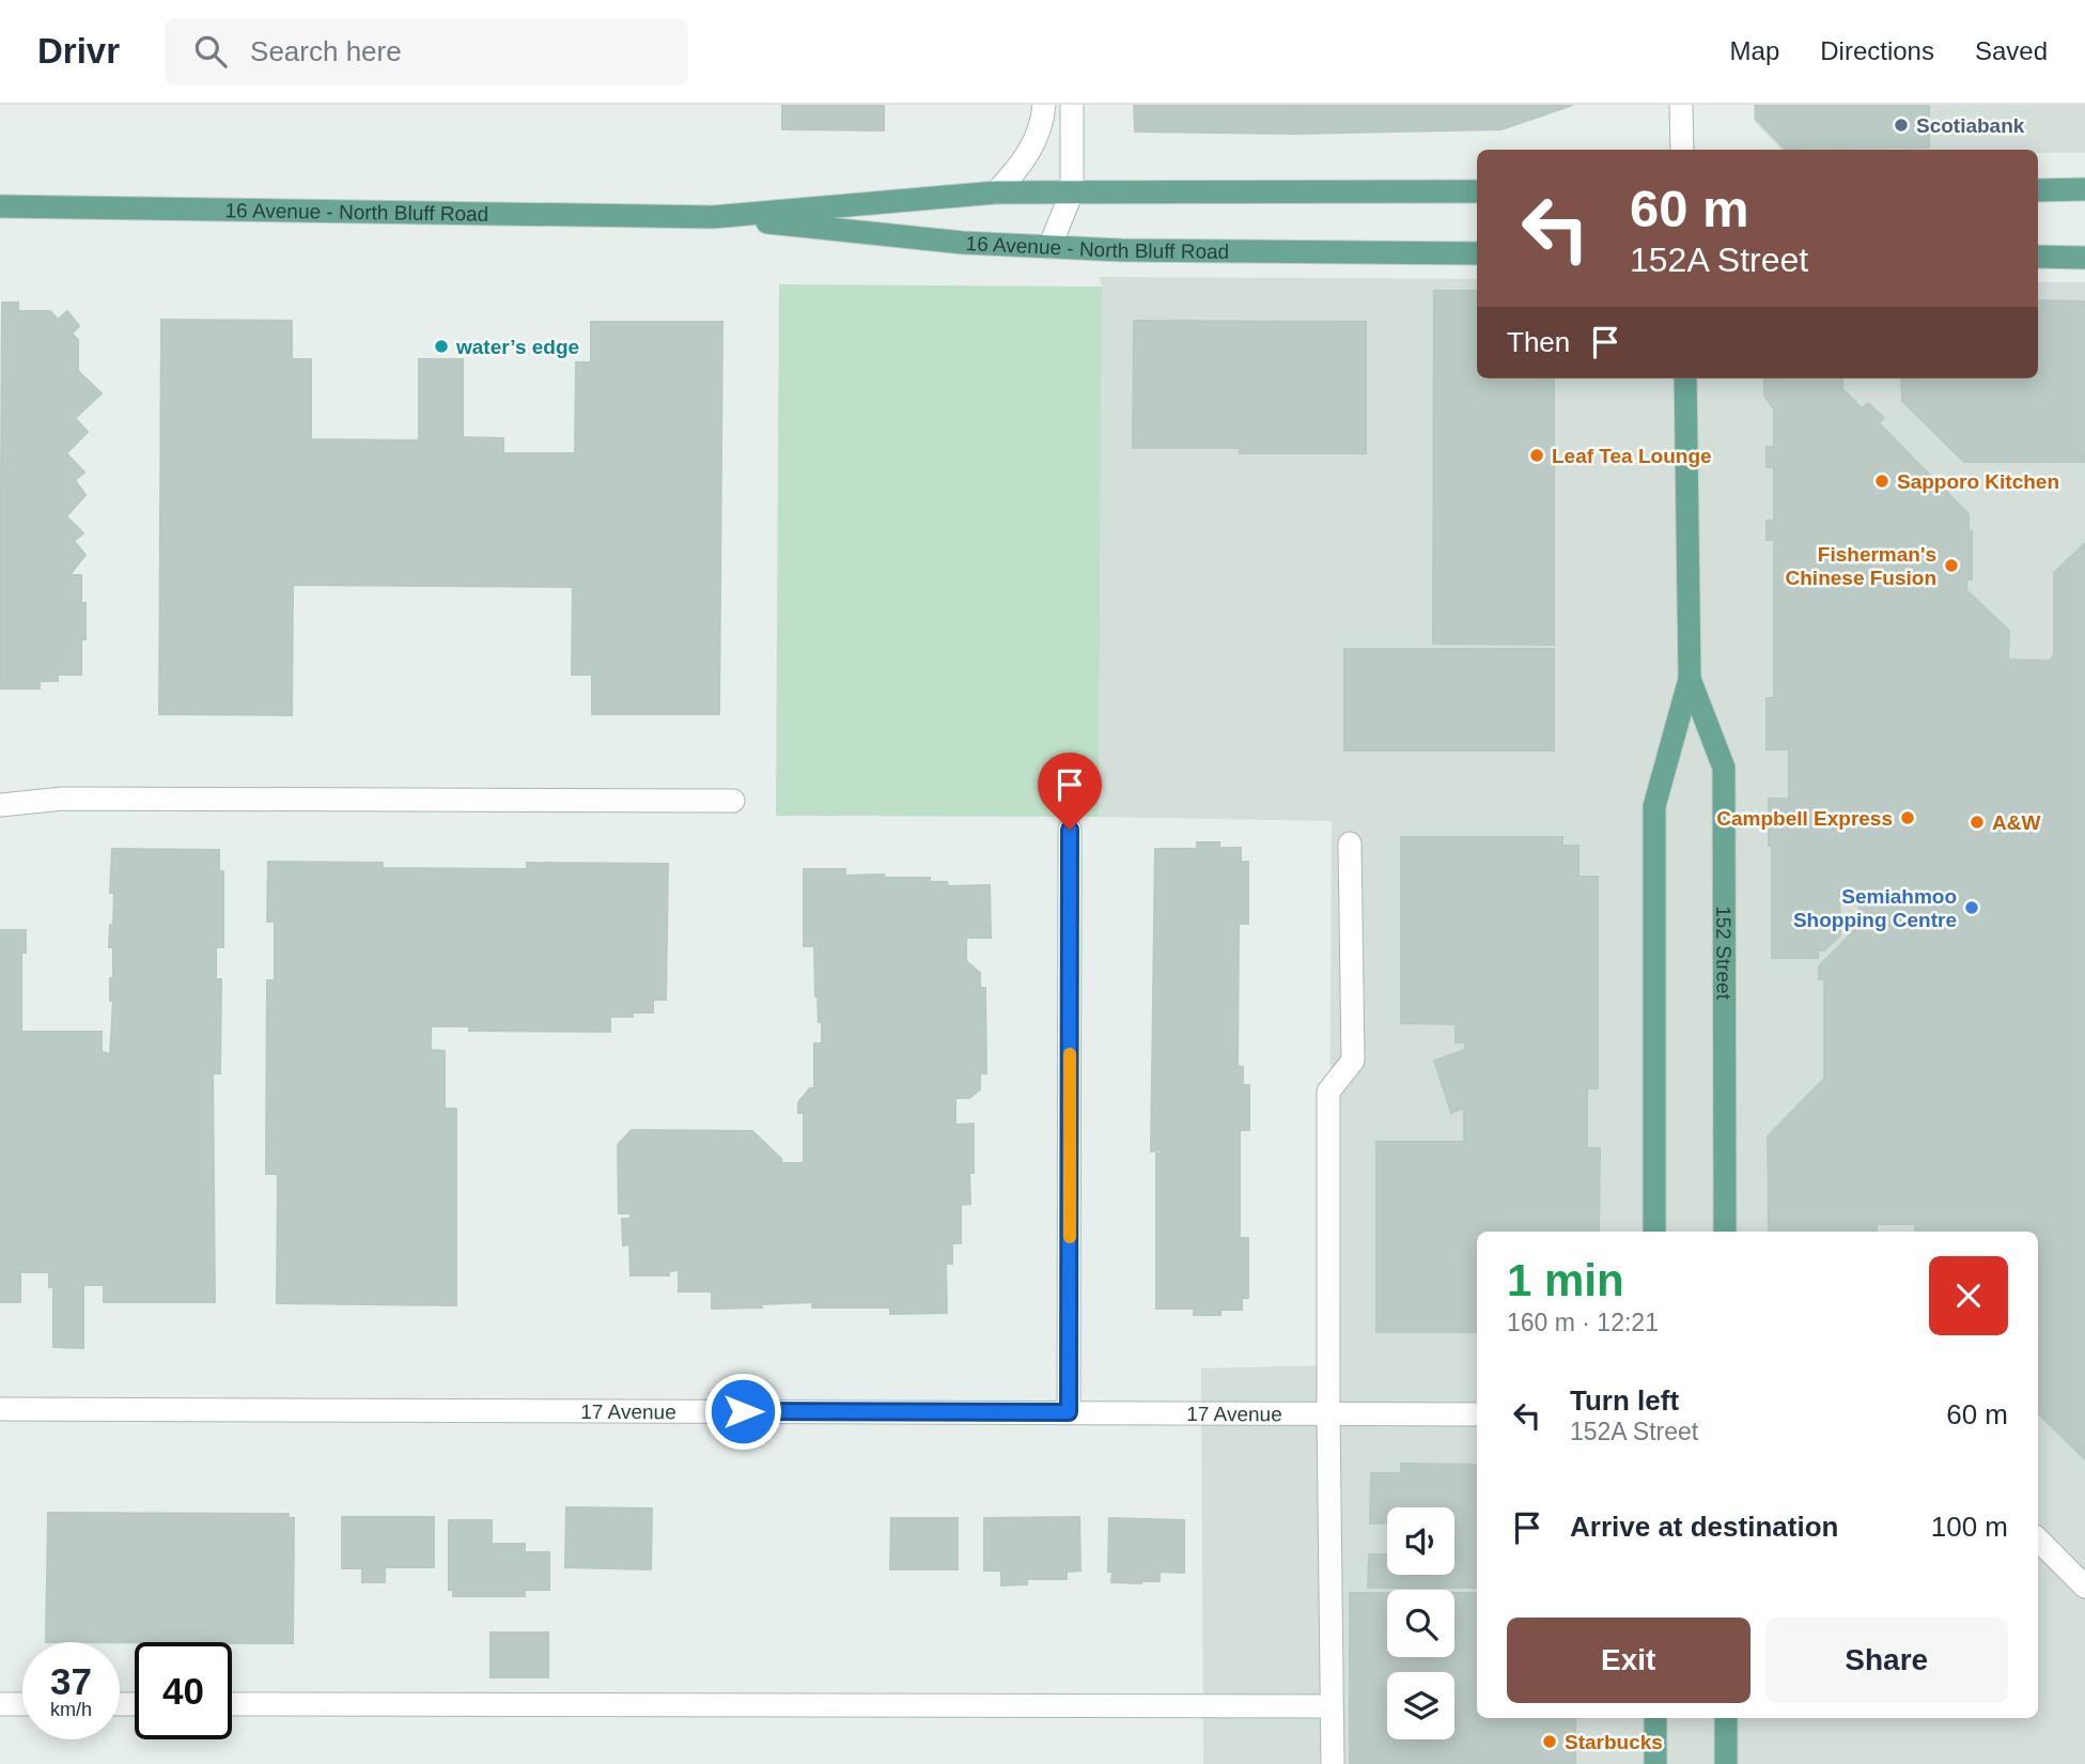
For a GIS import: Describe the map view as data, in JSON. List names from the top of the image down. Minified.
{"streets":{"main road":["16 Avenue - North Bluff Road","152 Street"],"street":["17 Avenue"]},"places":["Scotiabank","water’s edge","Leaf Tea Lounge","Sapporo Kitchen","Fisherman's Chinese Fusion","Campbell Express","A&W","Semiahmoo Shopping Centre","Starbucks"],"page":{"header":"Drivr","search":"Search here","nav":["Map","Directions","Saved"],"turn":["60 m","152A Street"],"then":"Then","heading":["1 min","160 m · 12:21"],"list":[{"name":"Turn left","note":"152A Street","value":"60 m"},{"name":"Arrive at destination","value":"100 m"}],"buttons":["Exit","Share"],"speed":"37 km/h","limit":"40"}}
